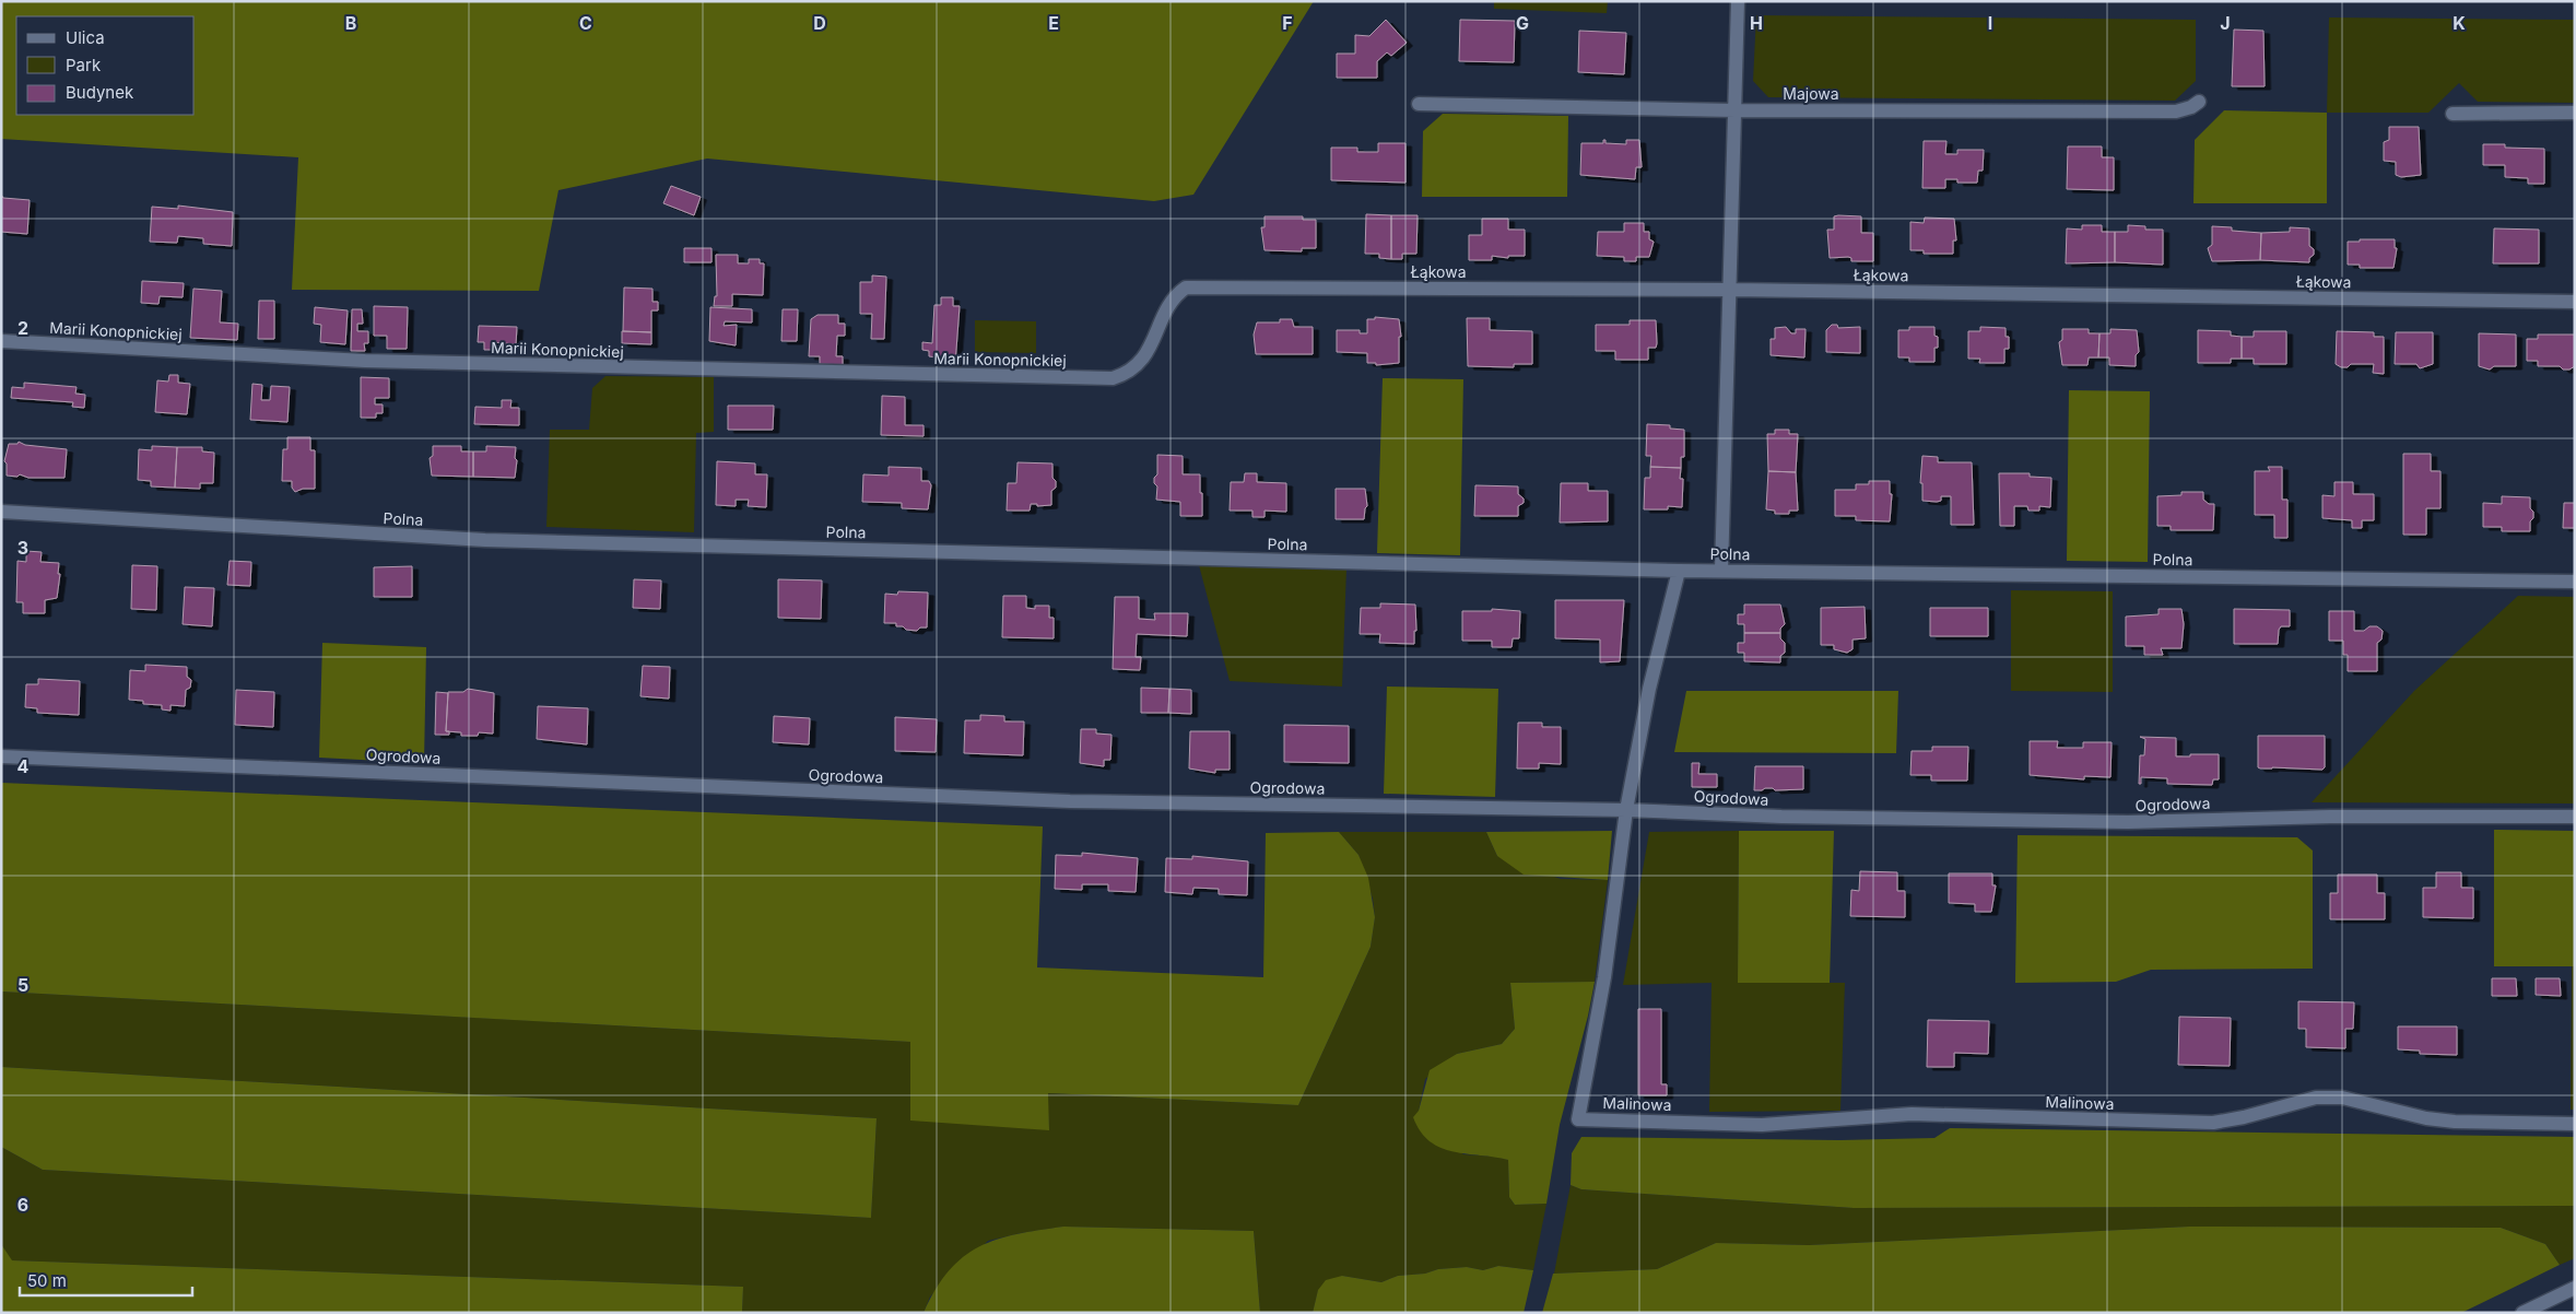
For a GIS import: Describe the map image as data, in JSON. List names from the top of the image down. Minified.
{"streets":{"street":["Majowa","Łąkowa","Marii Konopnickiej","Polna","Ogrodowa","Malinowa"]},"crossings":[["Łąkowa","Marii Konopnickiej"],["Ogrodowa","Malinowa"]],"legend":["Ulica","Park","Budynek"],"scale_bar":"50 m","grid":{"columns":["B","C","D","E","F","G","H","I","J","K"],"rows":["2","3","4","5","6"]}}
